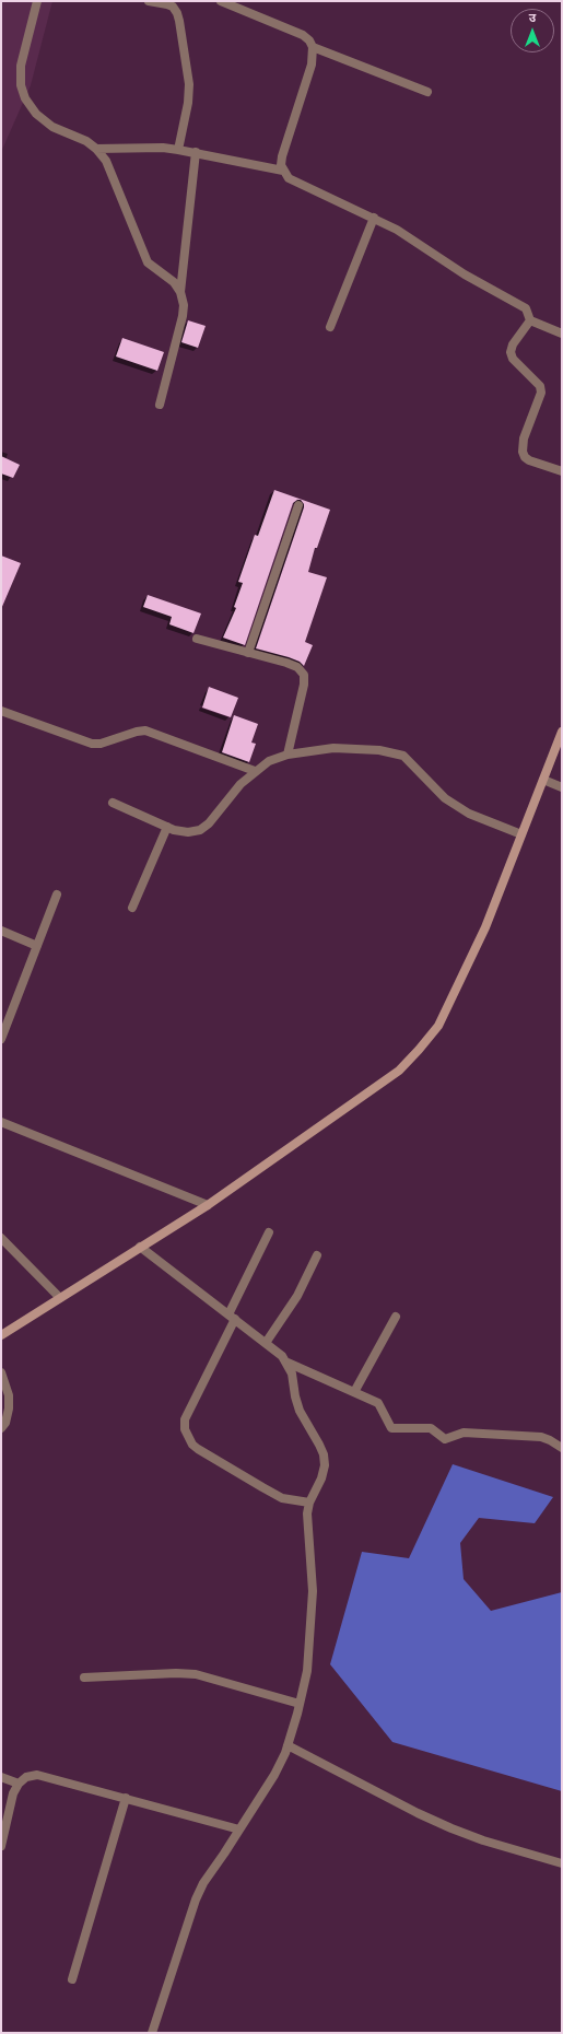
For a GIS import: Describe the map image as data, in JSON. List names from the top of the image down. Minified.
{"north":"top"}
